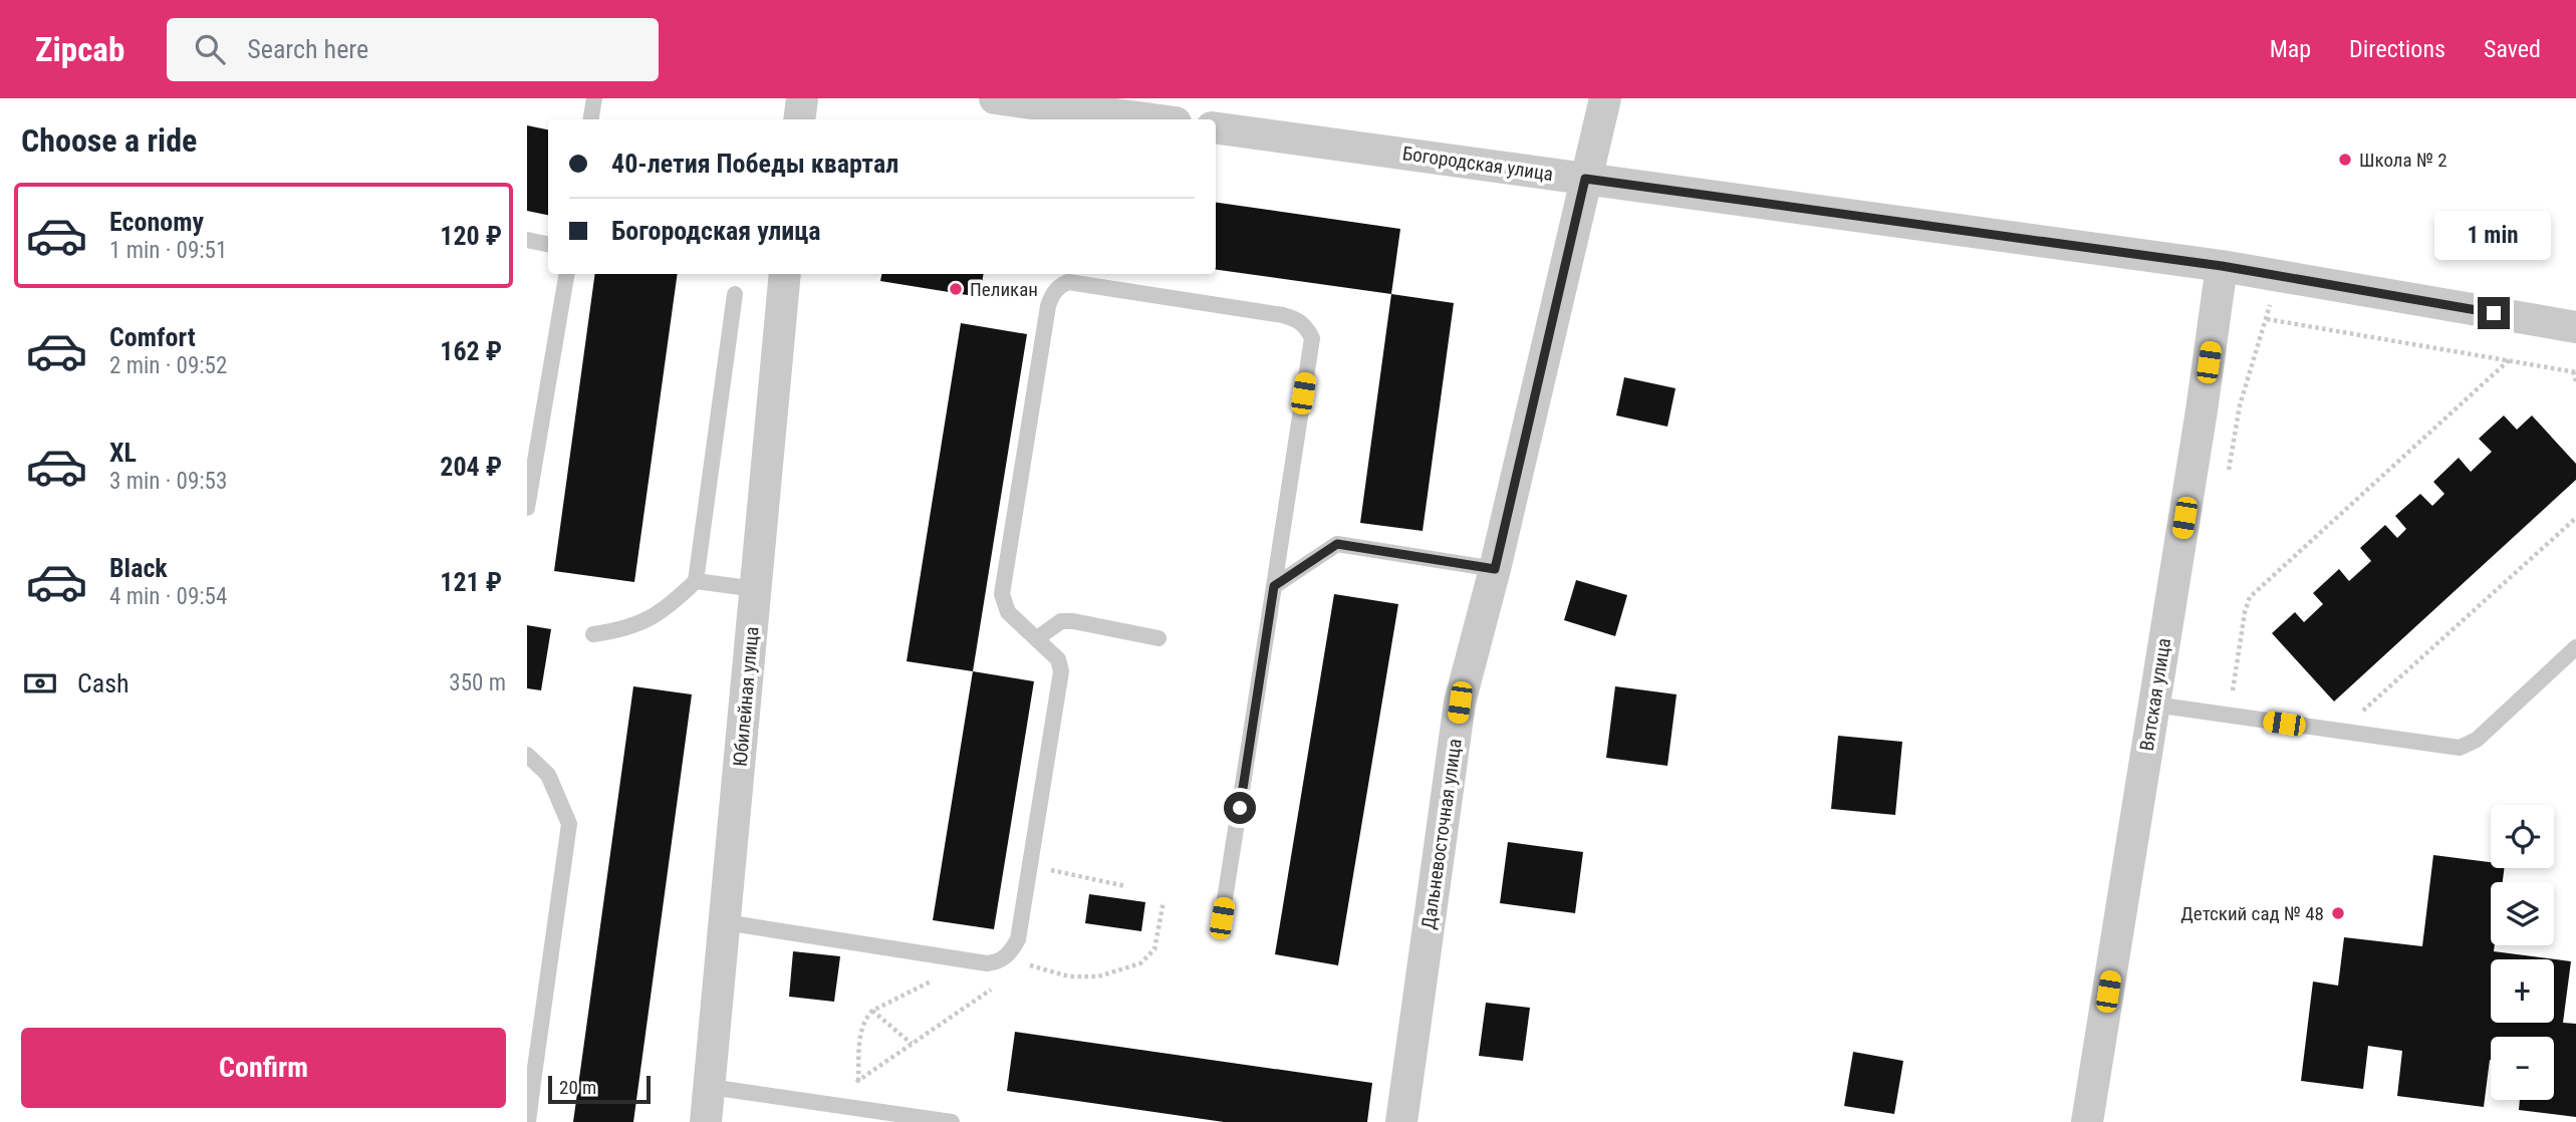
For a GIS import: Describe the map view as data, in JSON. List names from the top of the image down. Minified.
{"streets":{"street":["Богородская улица","Вятская улица","Юбилейная улица","Дальневосточная улица"]},"crossings":[["Богородская улица","Вятская улица"],["Богородская улица","Дальневосточная улица"]],"places":["Школа № 2","Пеликан","Детский сад № 48"],"scale_bar":"20 m","page":{"header":"Zipcab","search":"Search here","nav":["Map","Directions","Saved"],"heading":"Choose a ride","banner":["40-летия Победы квартал","Богородская улица"],"list":[{"name":"Economy","note":"1 min · 09:51","value":"120 ₽"},{"name":"Comfort","note":"2 min · 09:52","value":"162 ₽"},{"name":"XL","note":"3 min · 09:53","value":"204 ₽"},{"name":"Black","note":"4 min · 09:54","value":"121 ₽"}],"bubble":"1 min","pay":["Cash","350 m"],"map_buttons":["+","−"],"buttons":"Confirm","scale":"20 m"}}
